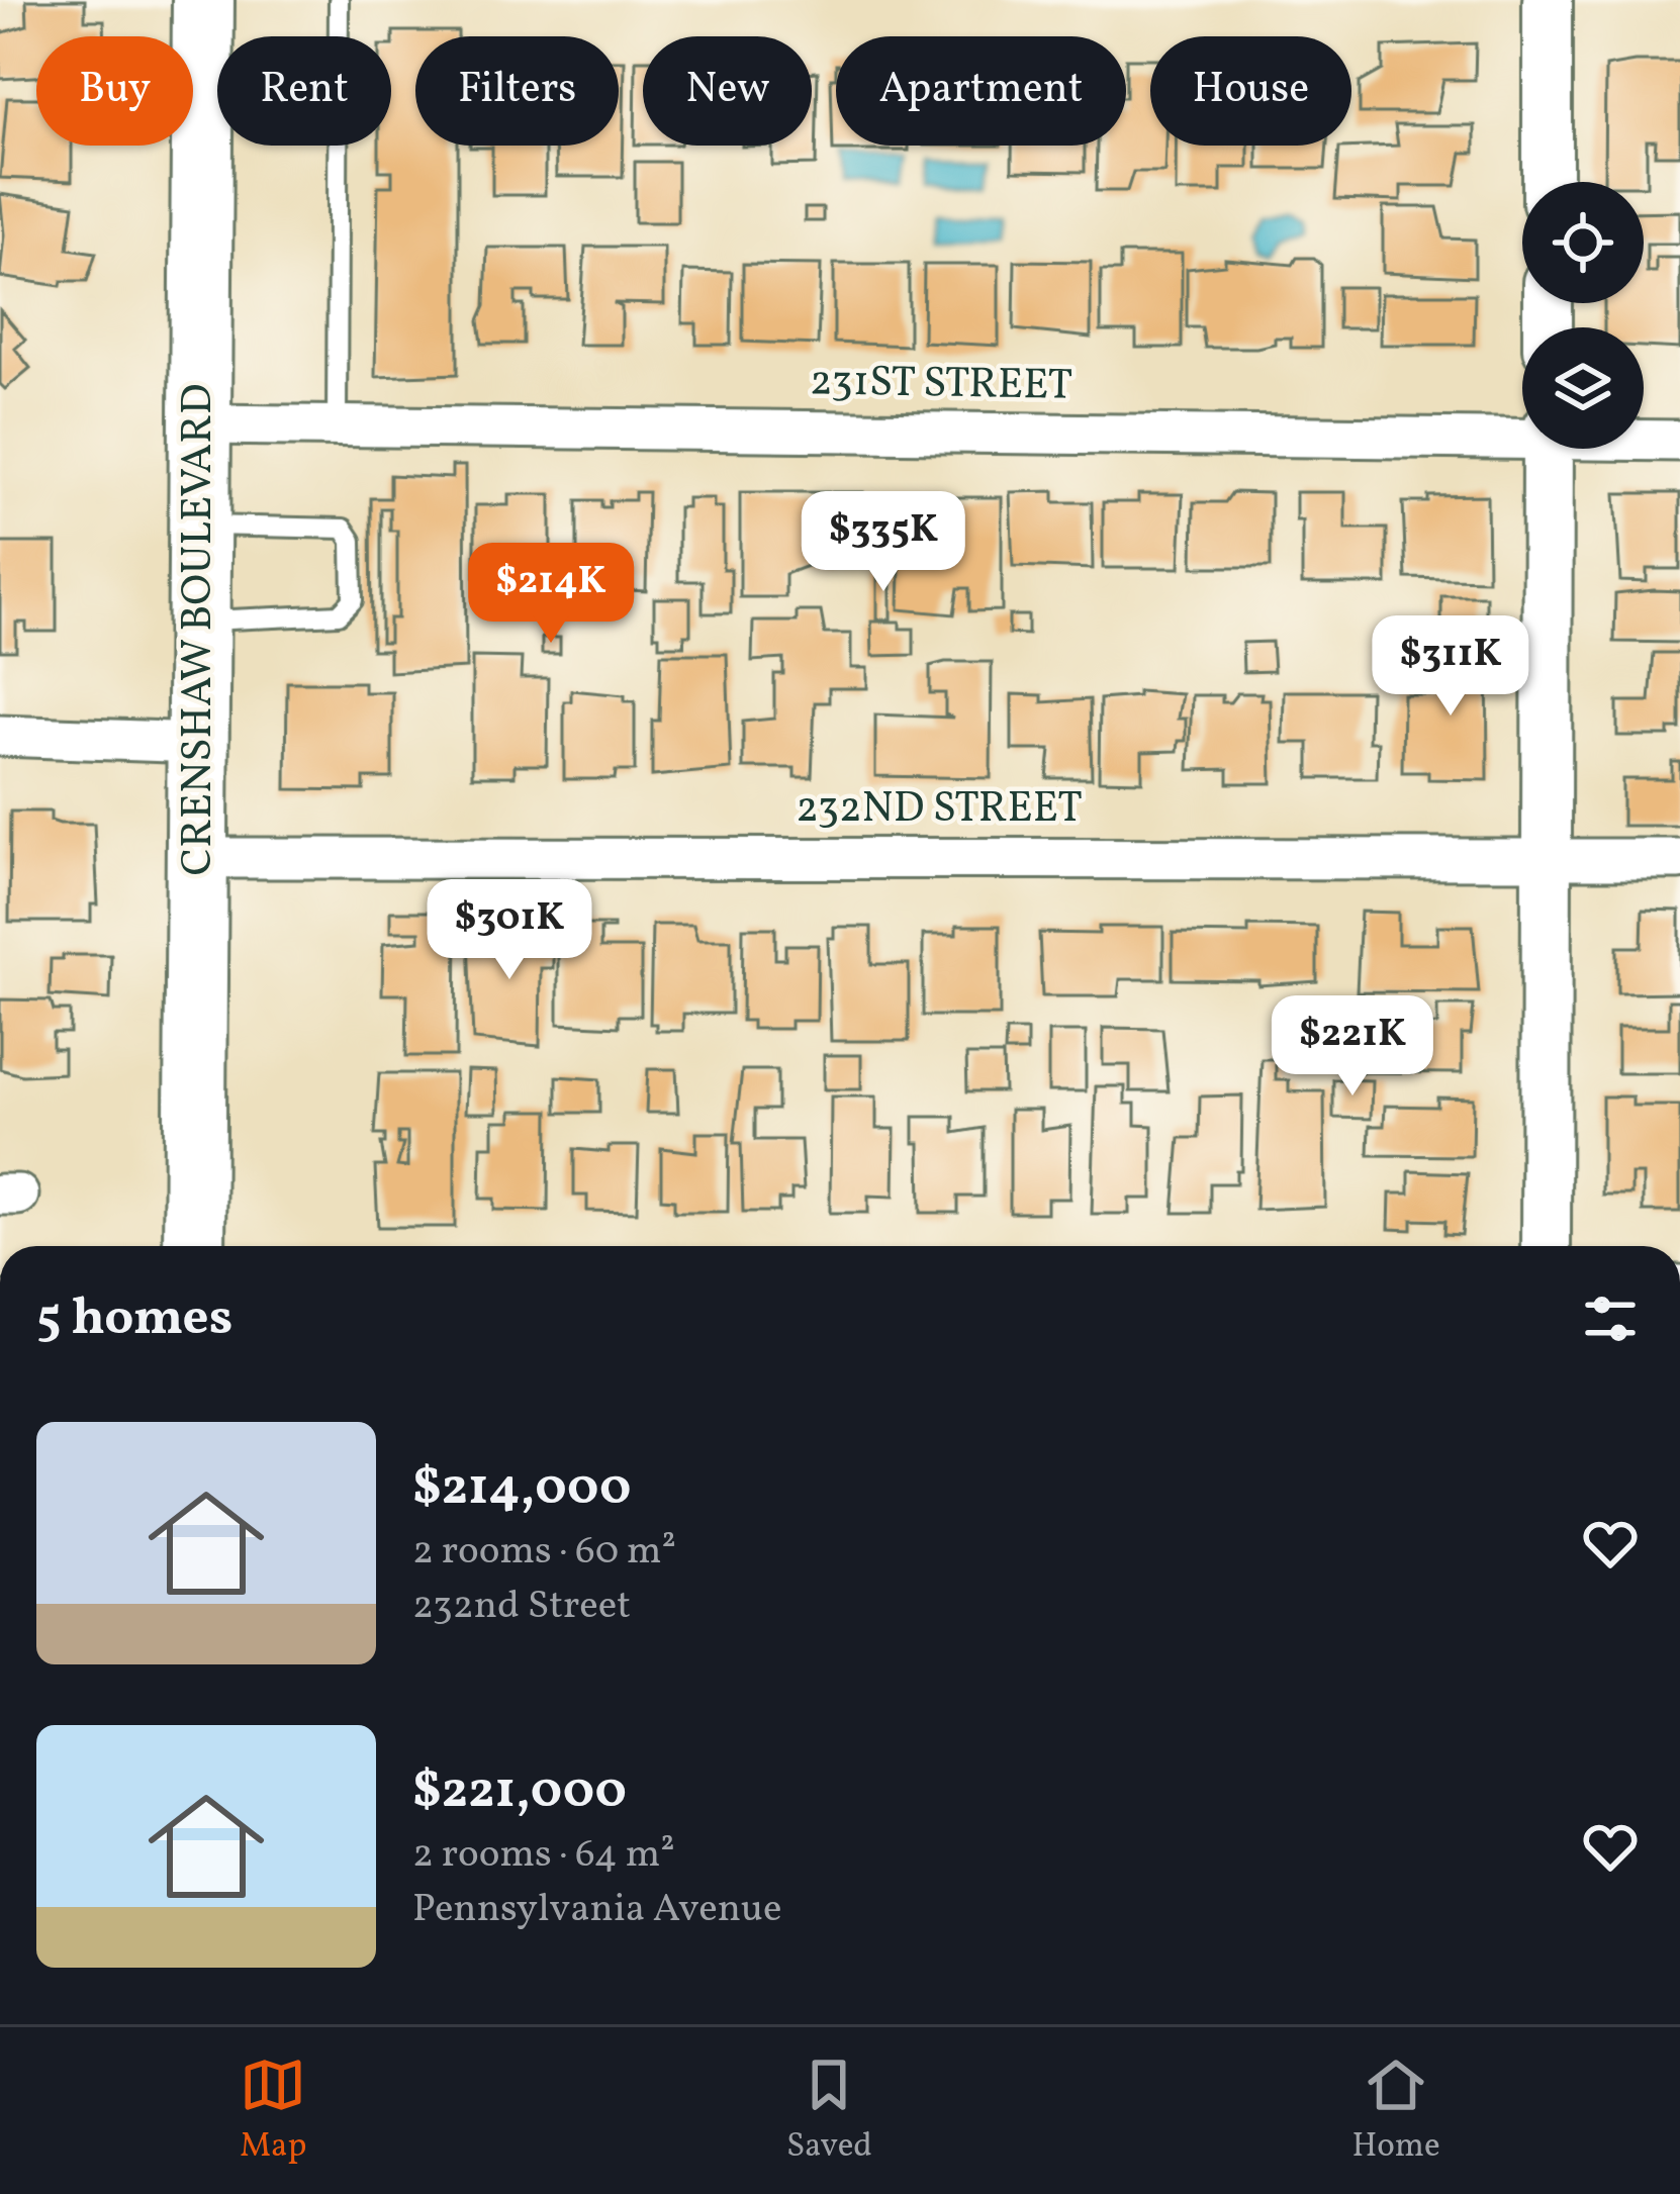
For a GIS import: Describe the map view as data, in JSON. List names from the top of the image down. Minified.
{"streets":{"main road":["CRENSHAW BOULEVARD"],"street":["231ST STREET","232ND STREET"]},"crossings":[["231ST STREET","CRENSHAW BOULEVARD"],["CRENSHAW BOULEVARD","232ND STREET"]],"page":{"chip":["Buy","Rent","Filters","New","Apartment","House"],"price":["$335K","$214K","$311K","$301K","$221K"],"heading":"5 homes","list":[{"name":"$214,000","note":"2 rooms · 60 m² · 232nd Street"},{"name":"$221,000","note":"2 rooms · 64 m² · Pennsylvania Avenue"}],"tabs":["Map","Saved","Home"]}}
